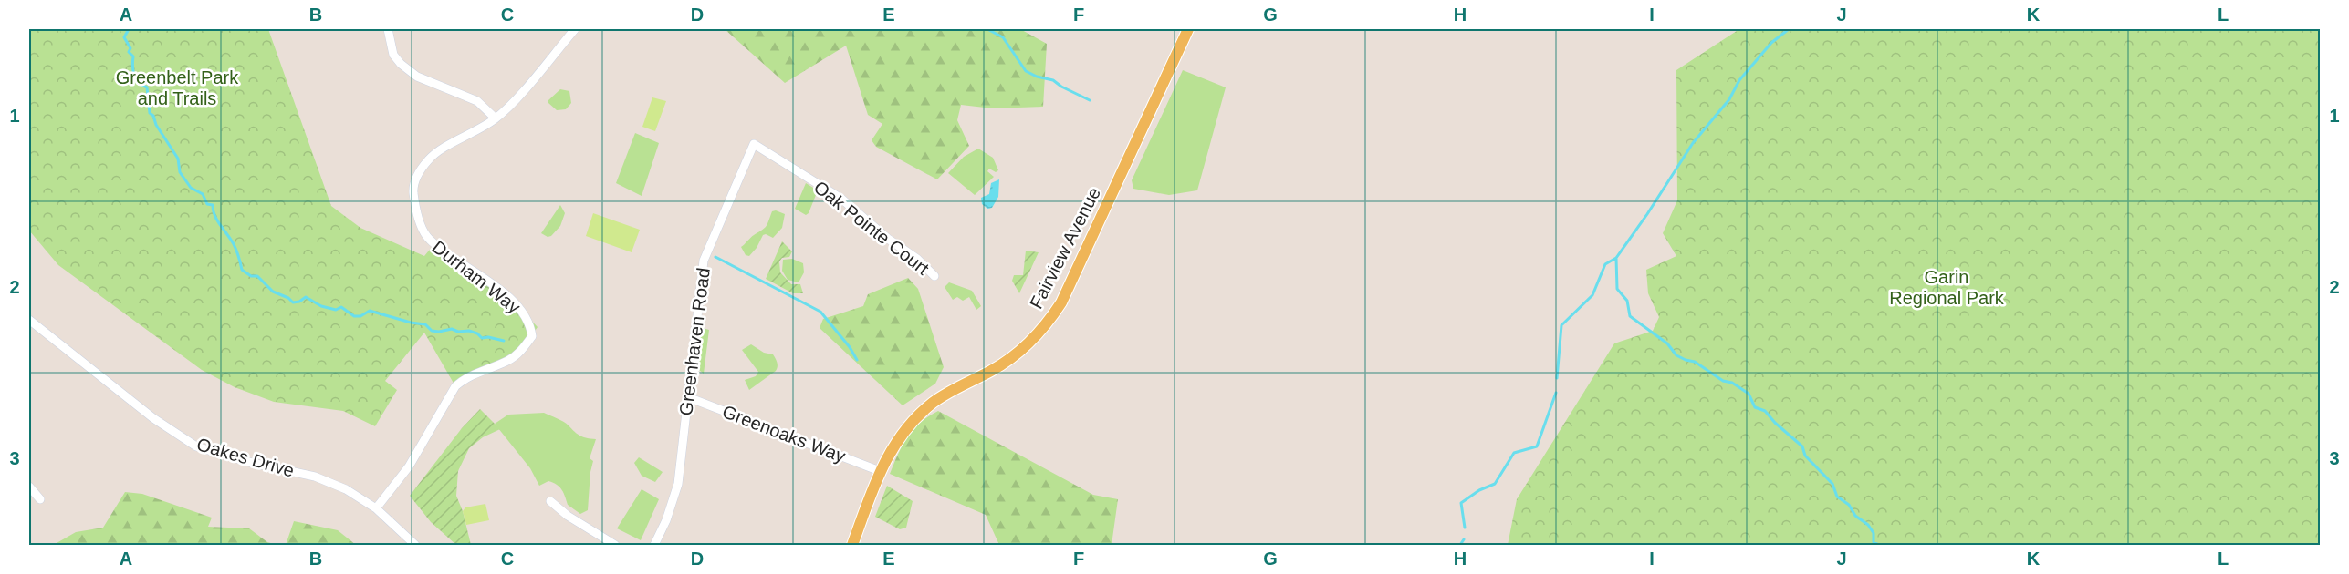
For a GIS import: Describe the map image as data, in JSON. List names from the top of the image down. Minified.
{"streets":{"main road":["Fairview Avenue"],"street":["Oak Pointe Court","Durham Way","Greenhaven Road","Greenoaks Way","Oakes Drive"]},"crossings":[["Oak Pointe Court","Greenhaven Road"],["Fairview Avenue","Greenoaks Way"],["Durham Way","Oakes Drive"],["Greenhaven Road","Greenoaks Way"]],"parks":["Greenbelt Park and Trails","Garin Regional Park"],"grid":{"columns":["A","B","C","D","E","F","G","H","I","J","K","L"],"rows":["1","2","3"]}}
